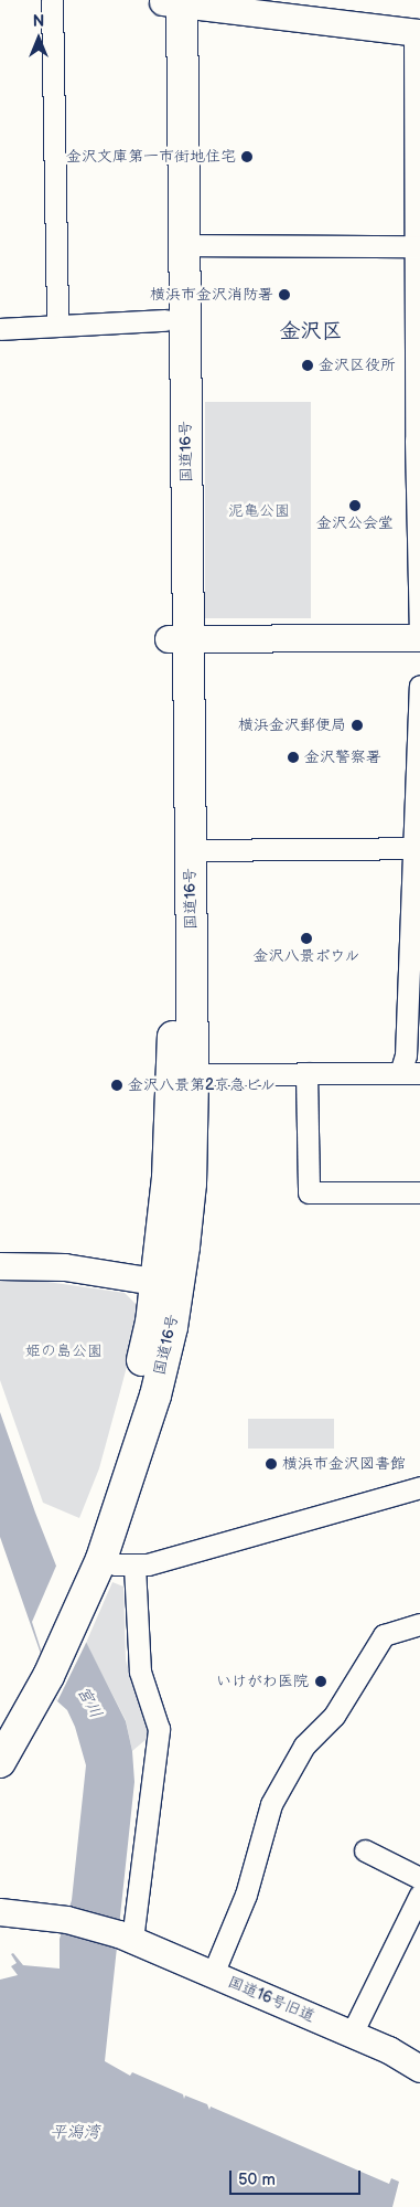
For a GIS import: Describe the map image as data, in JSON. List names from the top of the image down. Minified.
{"streets":{"highway":["国道16号"],"street":["国道16号旧道"]},"districts":["金沢区"],"water":["宮川","平潟湾"],"parks":["泥亀公園","姫の島公園"],"places":["金沢文庫第一市街地住宅","横浜市金沢消防署","金沢区役所","金沢公会堂","横浜金沢郵便局","金沢警察署","金沢八景ボウル","金沢八景第2京急ビル","横浜市金沢図書館","いけがわ医院"],"scale_bar":"50 m","north":"top"}
